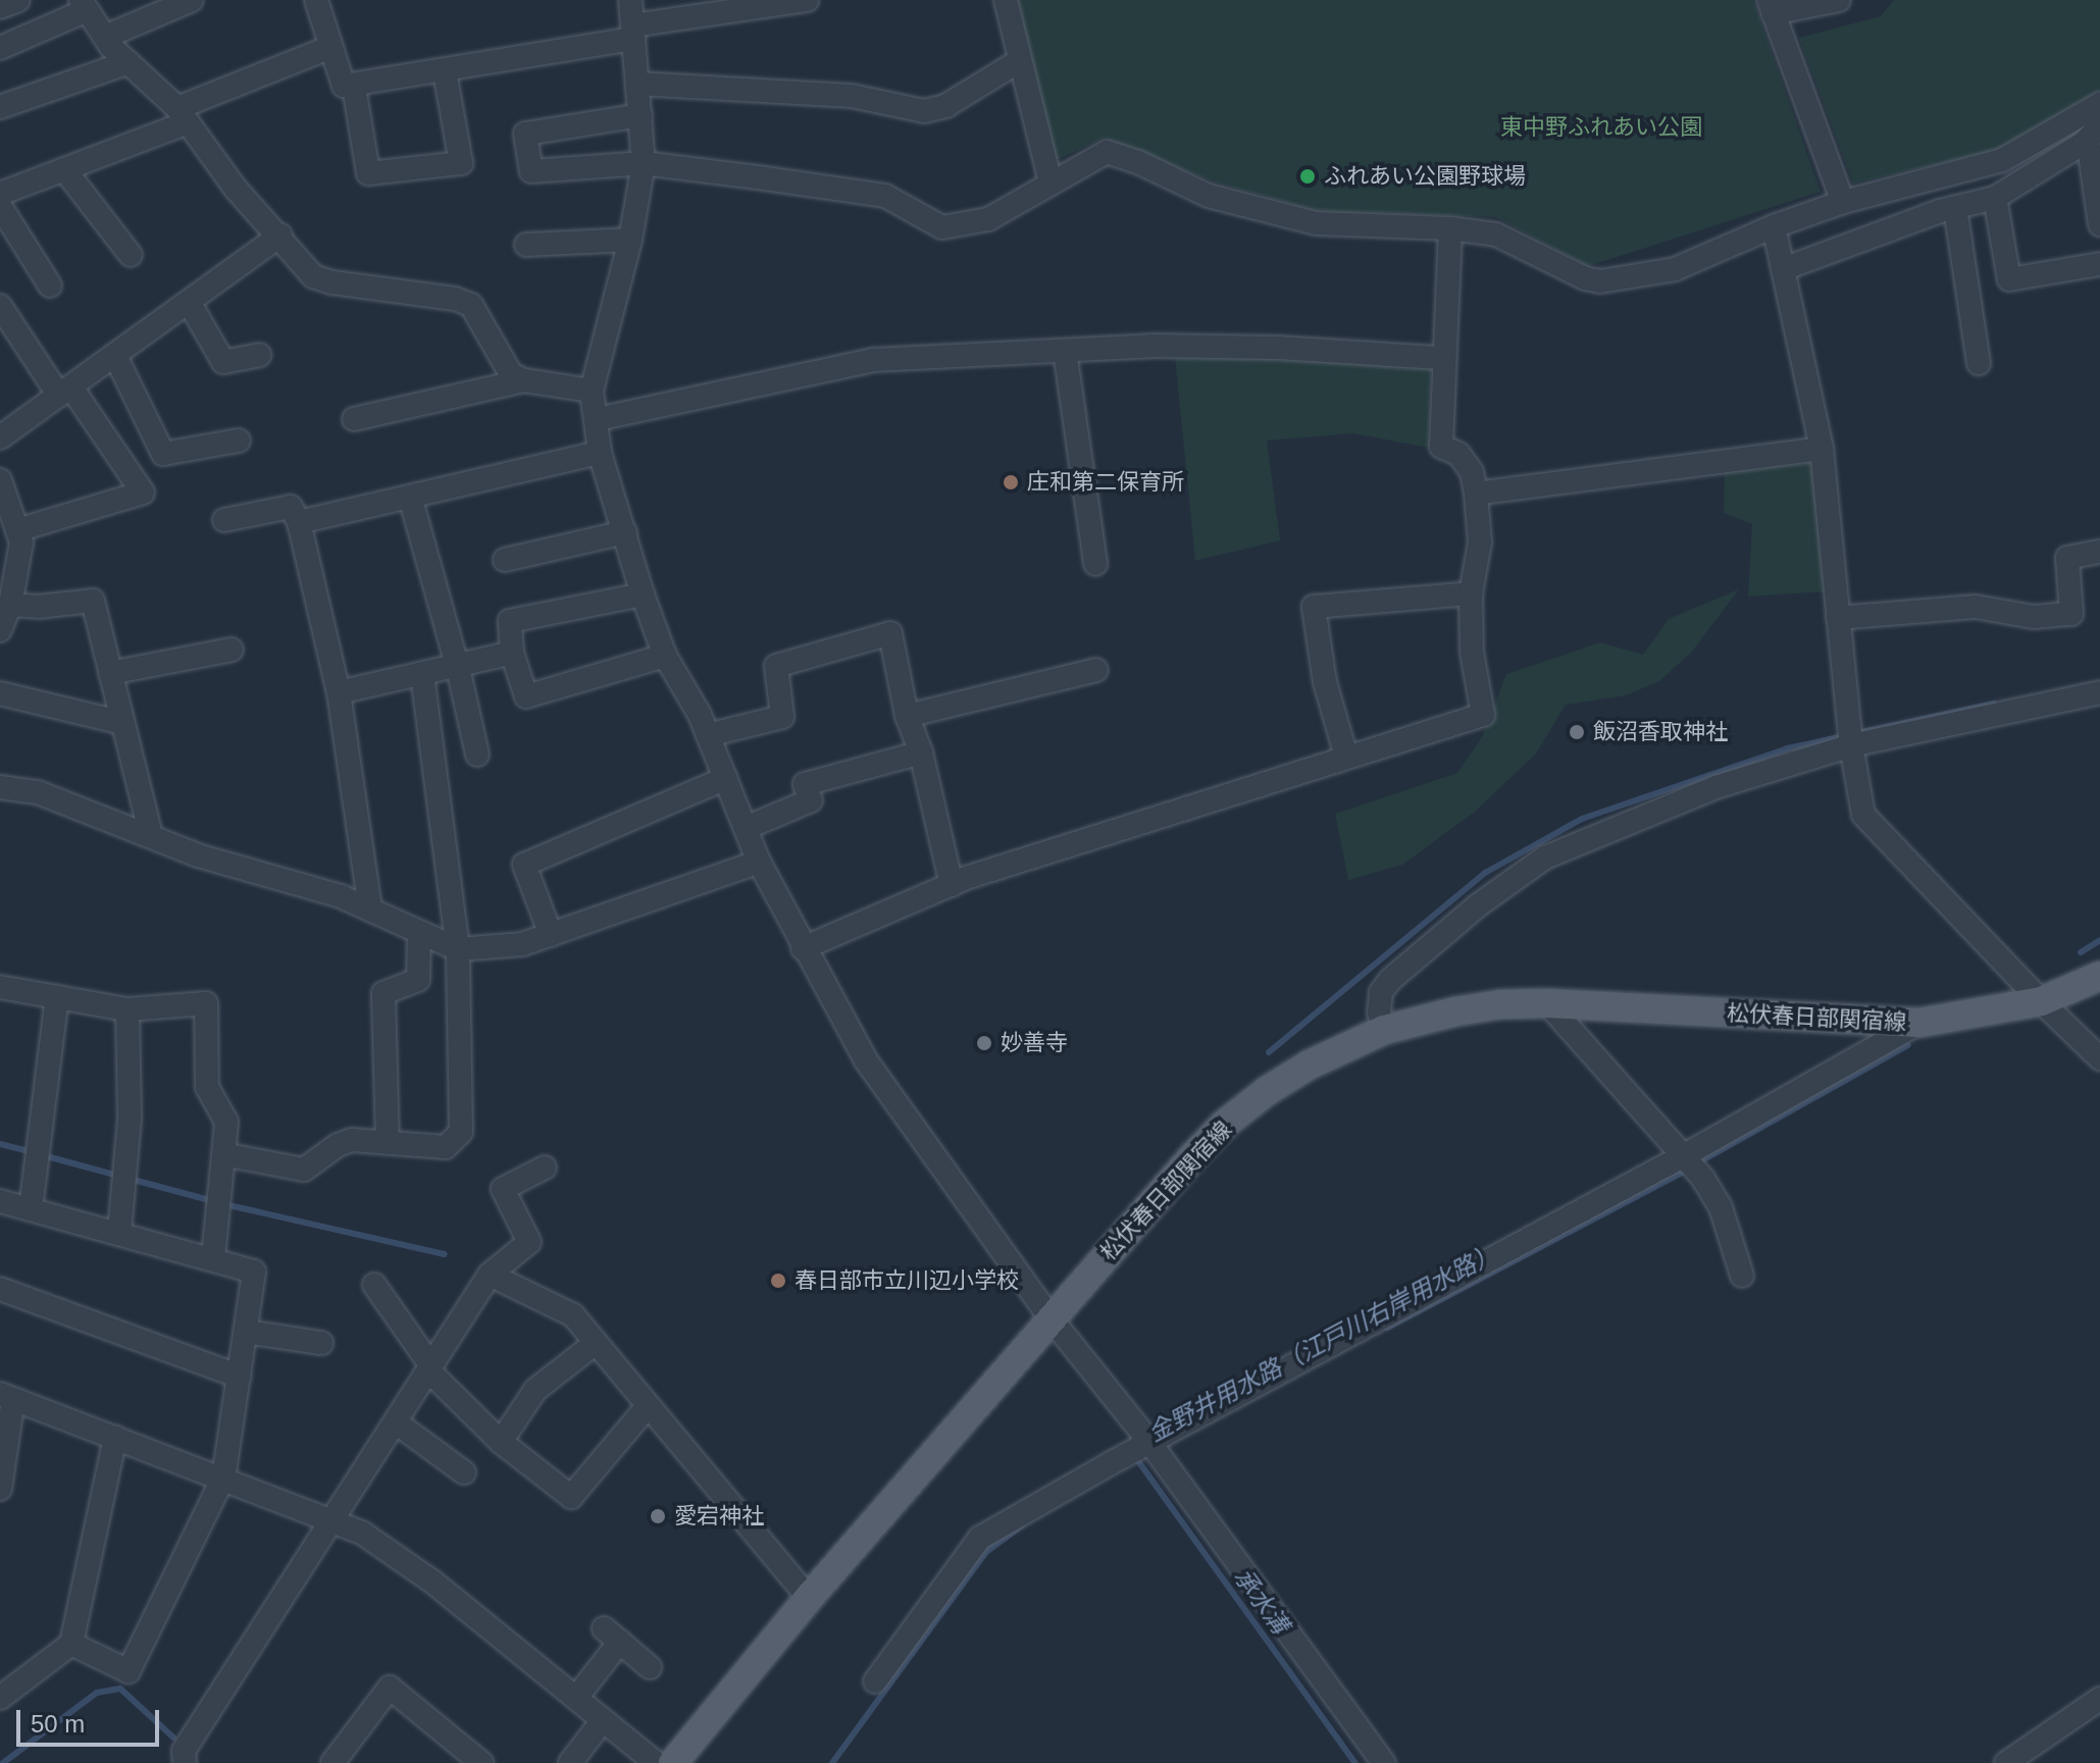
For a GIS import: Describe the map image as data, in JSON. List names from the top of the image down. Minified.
{"streets":{"main road":["松伏春日部関宿線"]},"water":["金野井用水路（江戸川右岸用水路）","承水溝"],"parks":["東中野ふれあい公園"],"places":["ふれあい公園野球場","庄和第二保育所","飯沼香取神社","妙善寺","春日部市立川辺小学校","愛宕神社"],"scale_bar":"50 m"}
